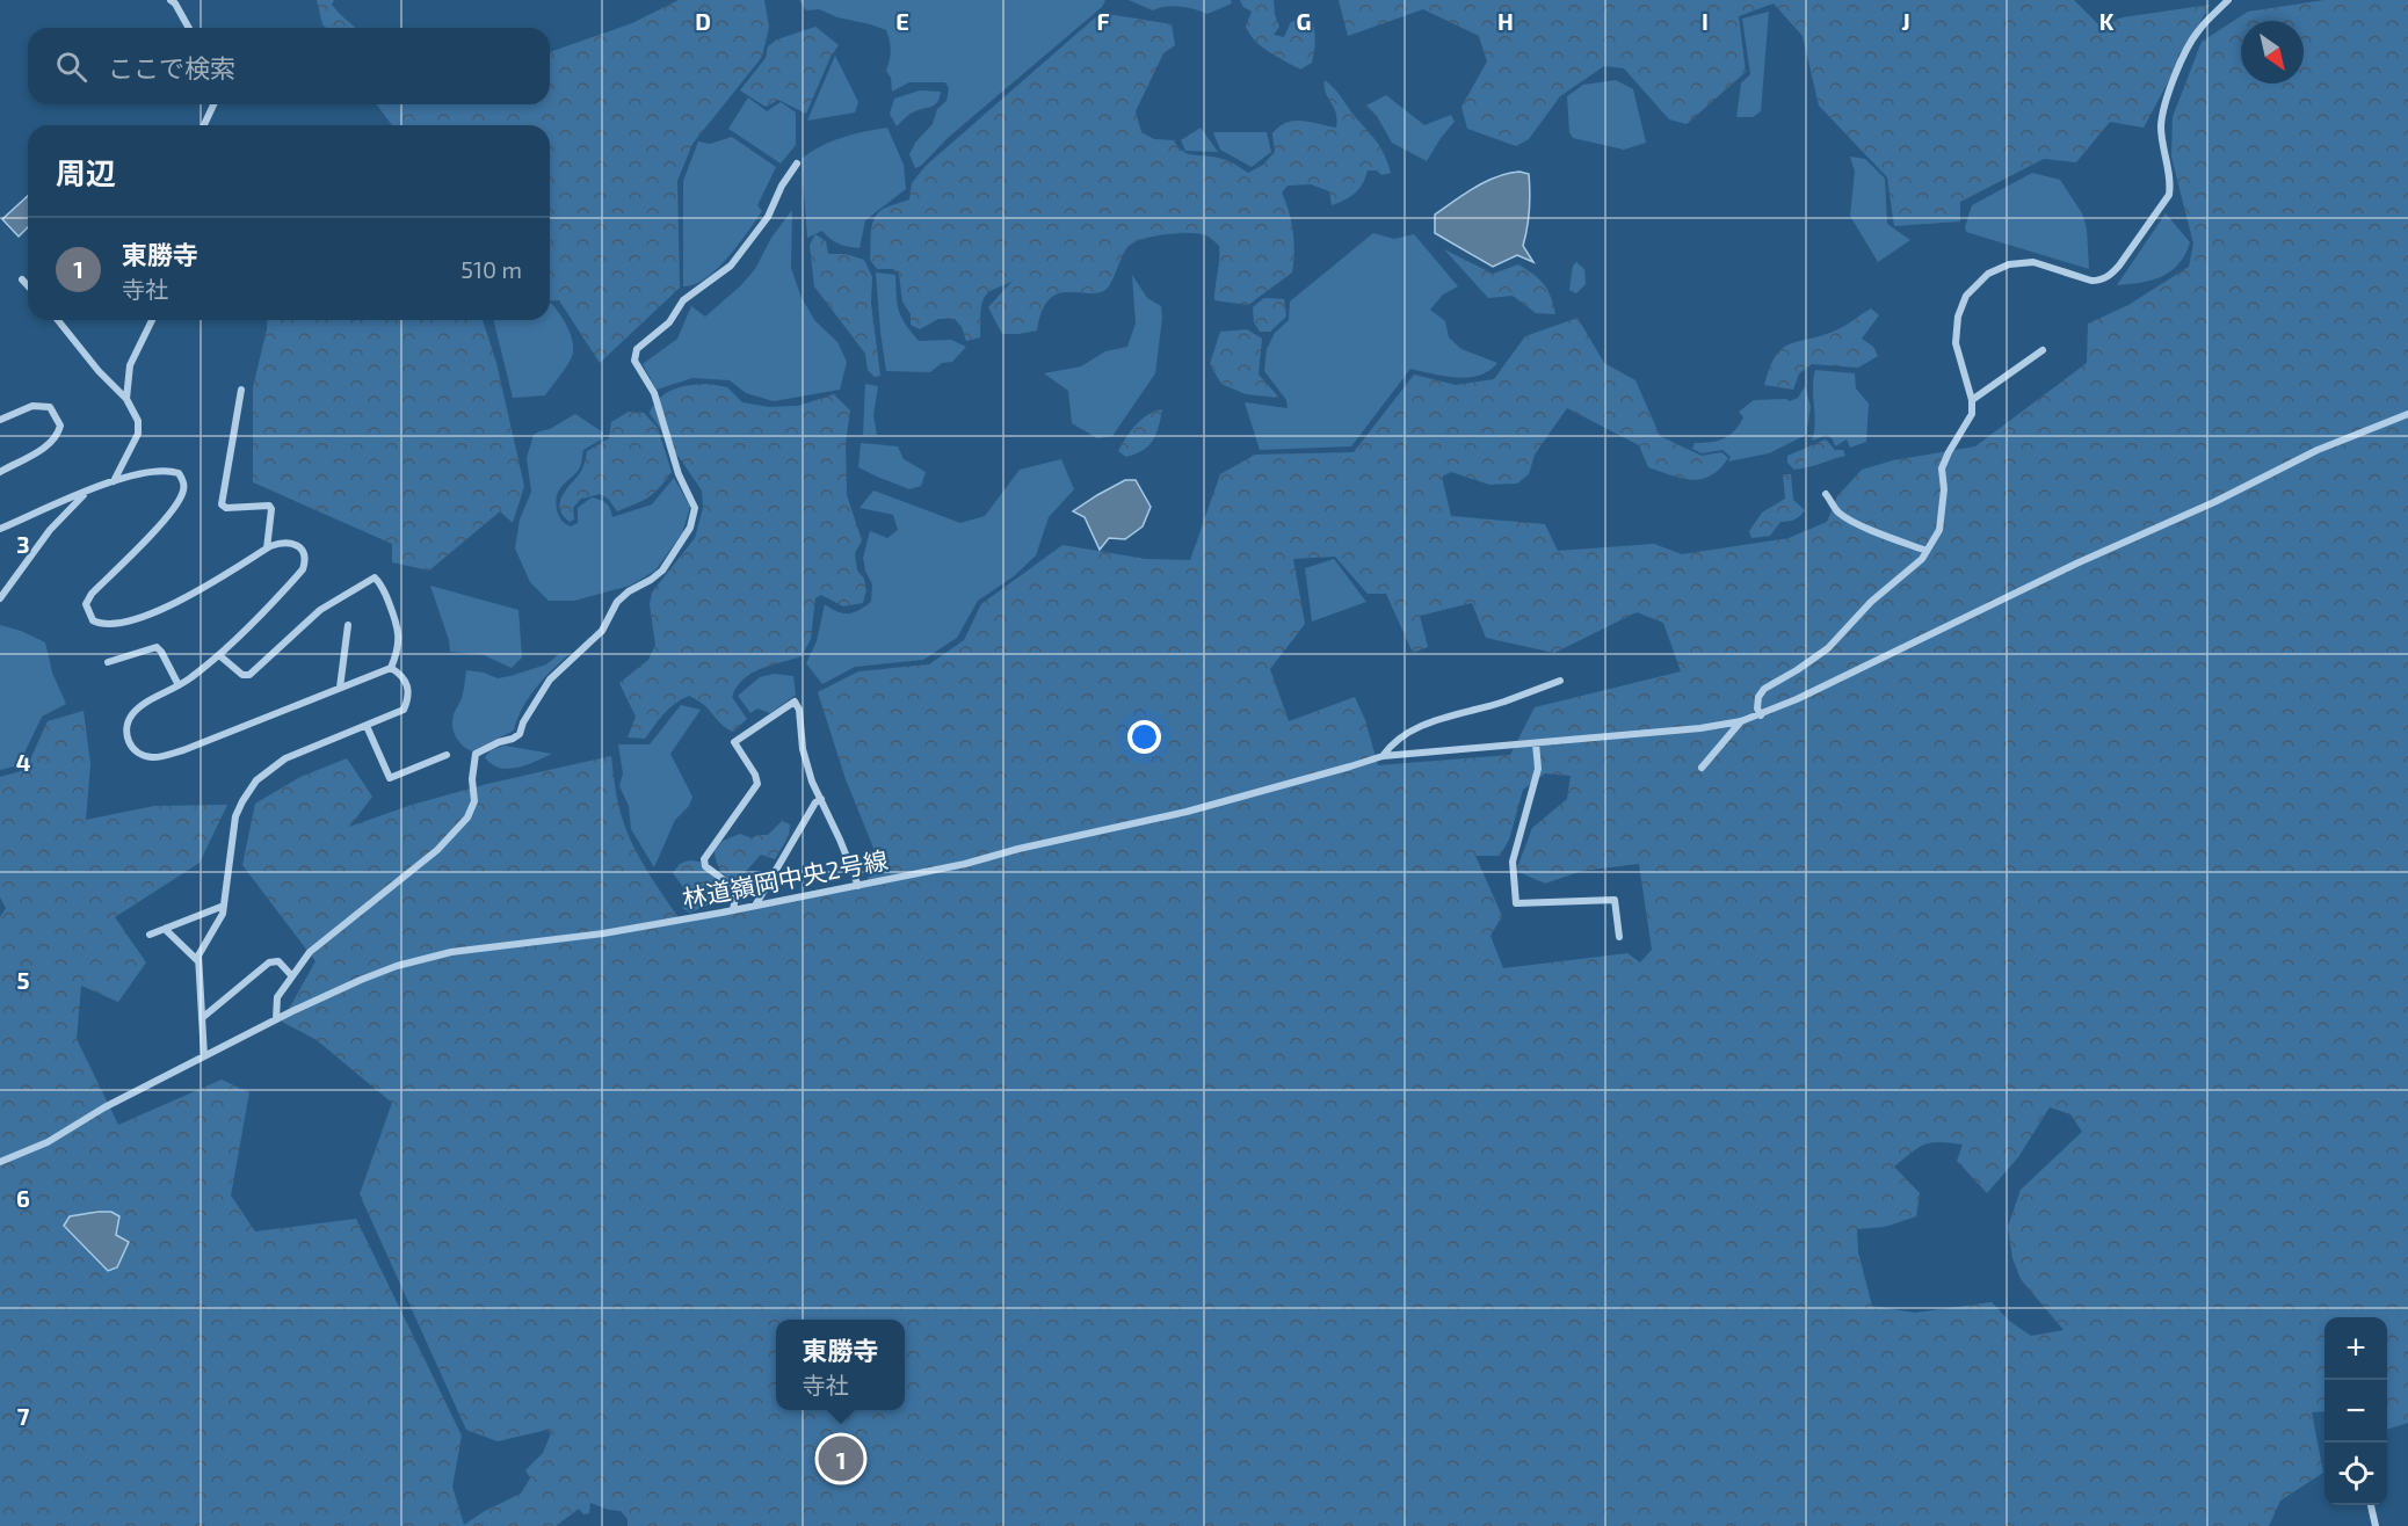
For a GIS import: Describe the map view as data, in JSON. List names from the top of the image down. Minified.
{"streets":{"street":["林道嶺岡中央2号線"]},"north":"bottom right","page":{"search":"ここで検索","heading":"周辺","list":[{"mark":"1","name":"東勝寺","note":"寺社","value":"510 m"}],"map_buttons":["+","−"],"popup":["東勝寺","寺社"],"pins":"1"},"grid":{"columns":["D","E","F","G","H","I","J","K"],"rows":["3","4","5","6","7"]}}
